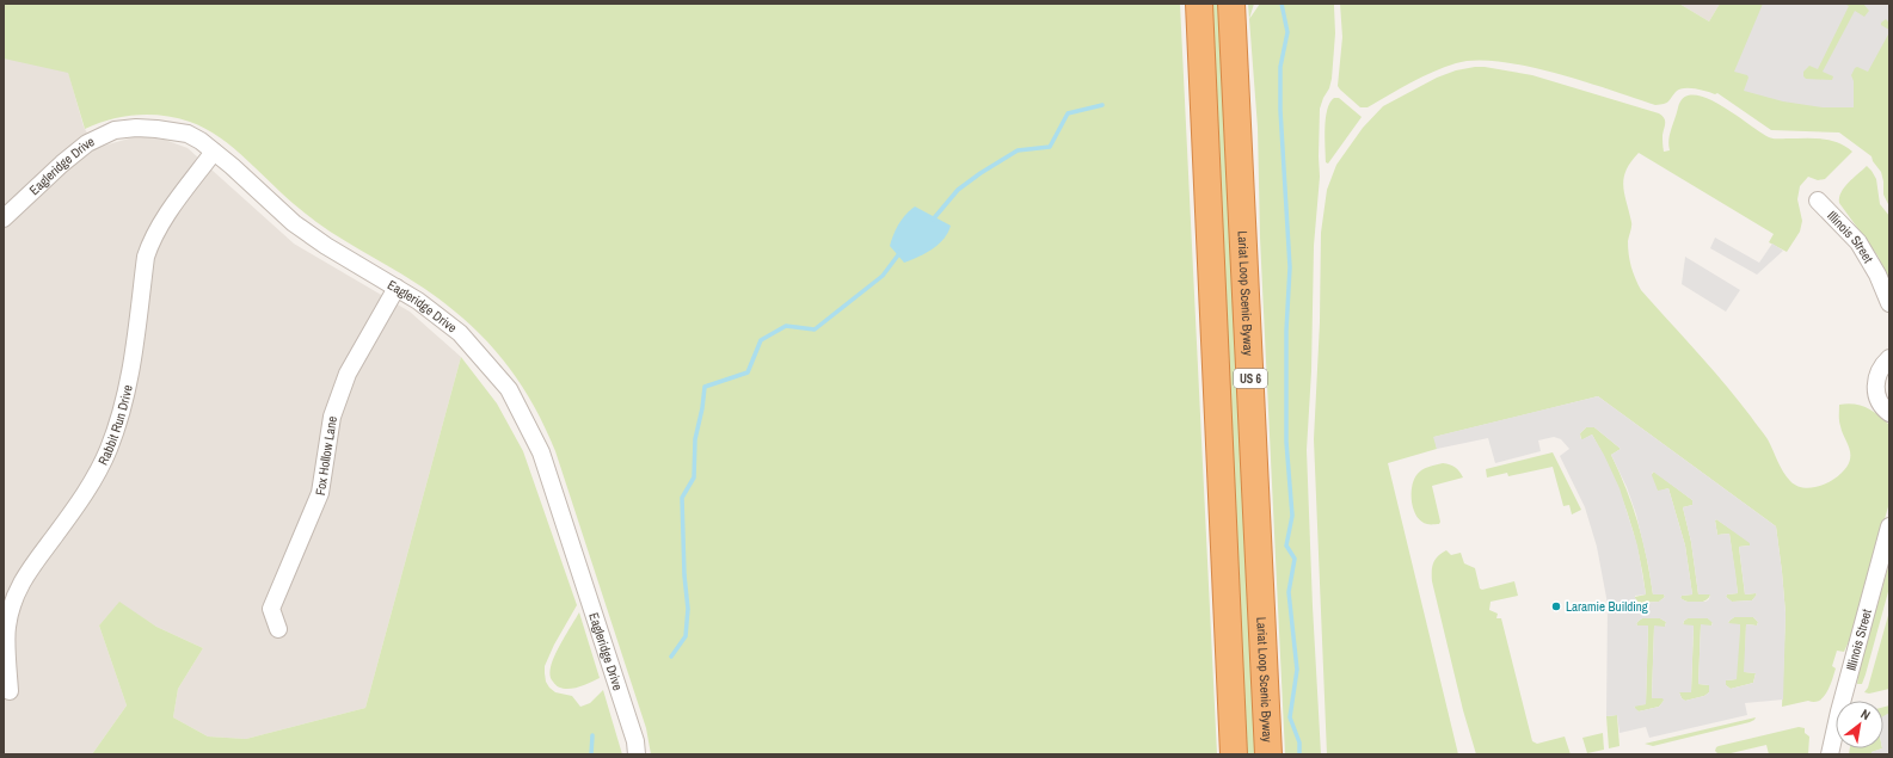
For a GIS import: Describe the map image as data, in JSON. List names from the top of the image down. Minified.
{"streets":{"highway":["Lariat Loop Scenic Byway","US 6"],"street":["Eagleridge Drive","Illinois Street","Rabbit Run Drive","Fox Hollow Lane"]},"crossings":[["Eagleridge Drive","Rabbit Run Drive"],["Eagleridge Drive","Fox Hollow Lane"]],"places":["Laramie Building"],"north":"top right"}
